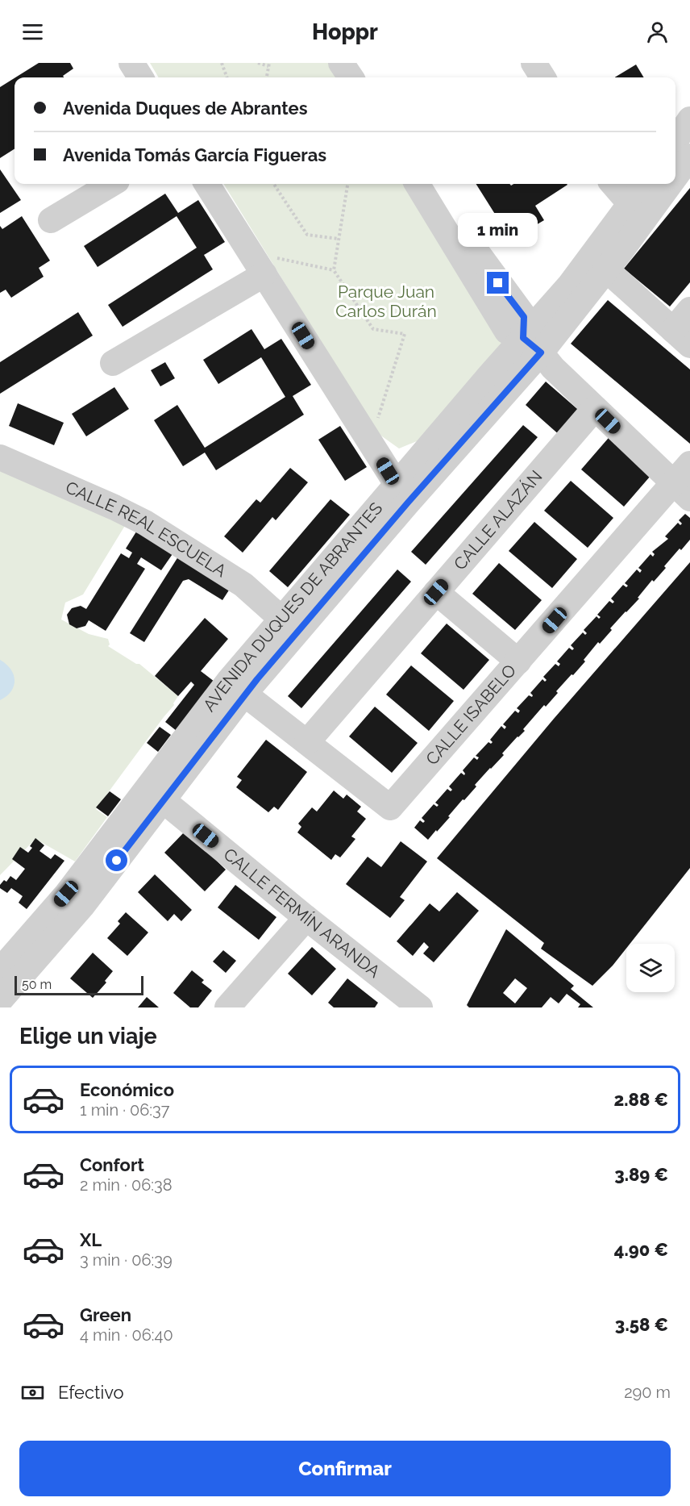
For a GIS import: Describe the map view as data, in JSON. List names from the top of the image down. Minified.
{"streets":{"street":["CALLE ALAZÁN","CALLE REAL ESCUELA","AVENIDA DUQUES DE ABRANTES","CALLE ISABELO","CALLE FERMÍN ARANDA"]},"crossings":[["CALLE ALAZÁN","CALLE ISABELO"],["CALLE REAL ESCUELA","AVENIDA DUQUES DE ABRANTES"],["AVENIDA DUQUES DE ABRANTES","CALLE ISABELO"],["AVENIDA DUQUES DE ABRANTES","CALLE FERMÍN ARANDA"]],"parks":["Parque Juan Carlos Durán"],"scale_bar":"50 m","page":{"header":"Hoppr","banner":["Avenida Duques de Abrantes","Avenida Tomás García Figueras"],"bubble":"1 min","scale":"50 m","heading":"Elige un viaje","list":[{"name":"Económico","note":"1 min · 06:37","value":"2.88 €"},{"name":"Confort","note":"2 min · 06:38","value":"3.89 €"},{"name":"XL","note":"3 min · 06:39","value":"4.90 €"},{"name":"Green","note":"4 min · 06:40","value":"3.58 €"}],"pay":["Efectivo","290 m"],"buttons":"Confirmar"}}
